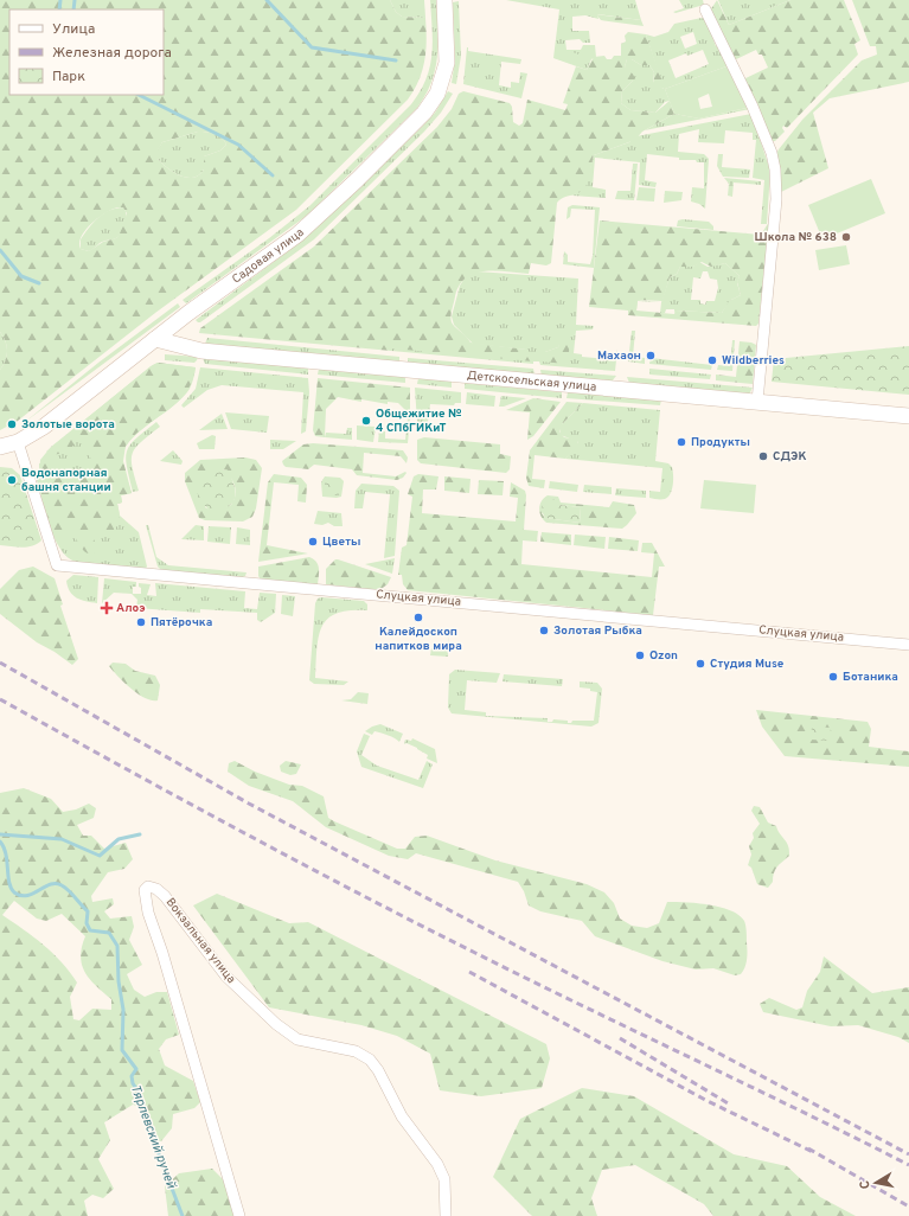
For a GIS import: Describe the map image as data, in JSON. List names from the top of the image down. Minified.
{"streets":{"main road":["Садовая улица","Детскосельская улица"],"street":["Слуцкая улица","Вокзальная улица"]},"crossings":[["Садовая улица","Детскосельская улица"],["Садовая улица","Слуцкая улица"]],"water":["Тярлевский ручей"],"places":{"other":["Школа № 638","Махаон","Wildberries","Общежитие № 4 СПбГИКиТ","Золотые ворота","Продукты","СДЭК","Водонапорная башня станции","Цветы","Калейдоскоп напитков мира","Пятёрочка","Золотая Рыбка","Ozon","Студия Muse","Ботаника"],"health":["Алоэ"]},"legend":["Улица","Железная дорога","Парк"],"north":"left"}
